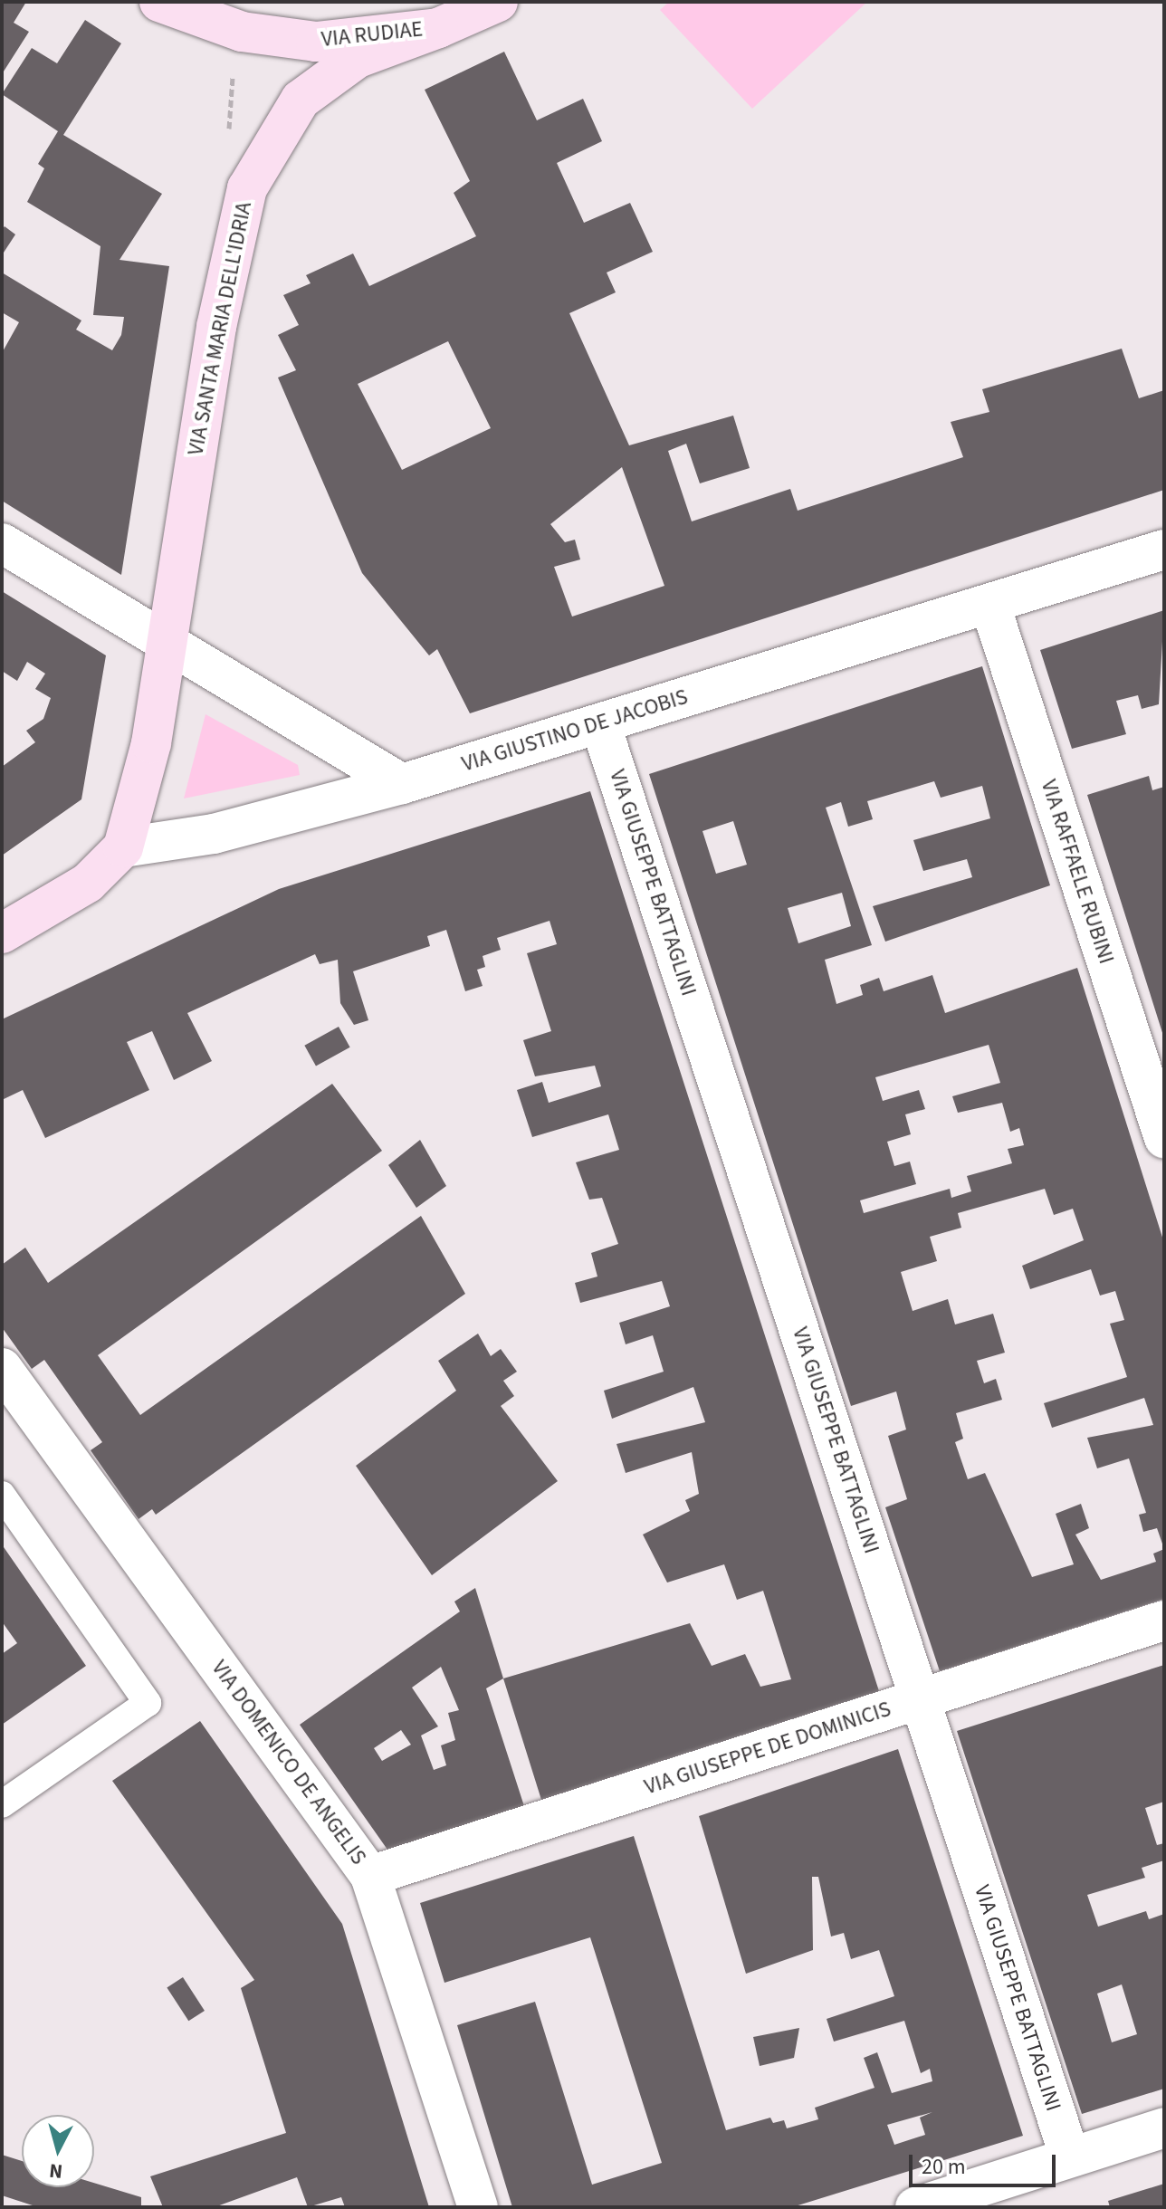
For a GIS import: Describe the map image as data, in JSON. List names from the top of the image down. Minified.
{"streets":{"main road":["VIA RUDIAE","VIA SANTA MARIA DELL'IDRIA"],"street":["VIA GIUSTINO DE JACOBIS","VIA RAFFAELE RUBINI","VIA GIUSEPPE BATTAGLINI","VIA GIUSEPPE DE DOMINICIS","VIA DOMENICO DE ANGELIS"]},"crossings":[["VIA RUDIAE","VIA SANTA MARIA DELL'IDRIA"],["VIA SANTA MARIA DELL'IDRIA","VIA GIUSTINO DE JACOBIS"],["VIA GIUSTINO DE JACOBIS","VIA RAFFAELE RUBINI"],["VIA GIUSTINO DE JACOBIS","VIA GIUSEPPE BATTAGLINI"],["VIA GIUSEPPE BATTAGLINI","VIA GIUSEPPE DE DOMINICIS"],["VIA GIUSEPPE DE DOMINICIS","VIA DOMENICO DE ANGELIS"]],"scale_bar":"20 m","north":"bottom"}
